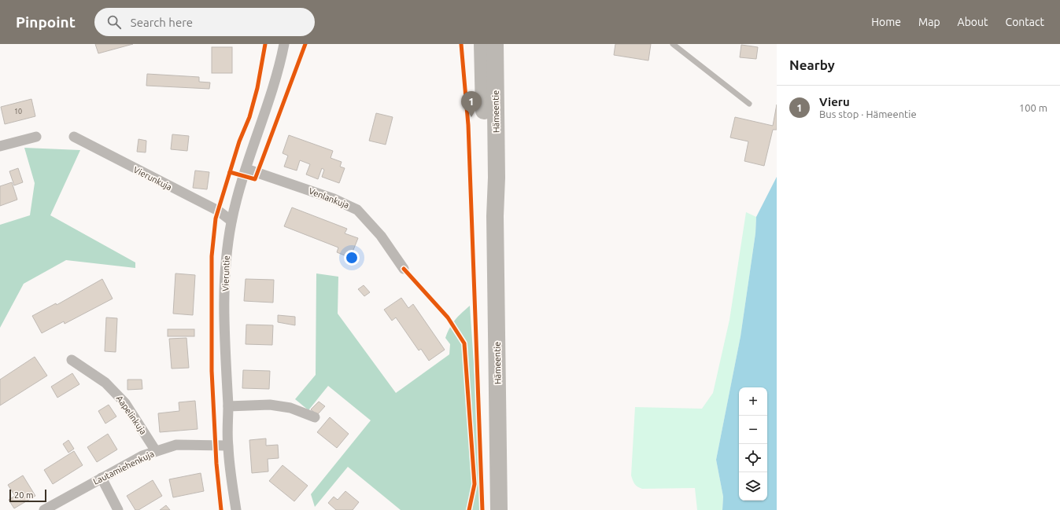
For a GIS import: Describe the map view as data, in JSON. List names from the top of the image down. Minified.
{"streets":{"highway":["Hämeentie"],"street":["Vierunkuja","Venlankuja","Vieruntie","Aapelinkuja","Lautamiehenkuja"]},"crossings":[["Vierunkuja","Vieruntie"],["Venlankuja","Vieruntie"],["Vieruntie","Lautamiehenkuja"],["Aapelinkuja","Lautamiehenkuja"]],"house_numbers":["10"],"scale_bar":"20 m","page":{"header":"Pinpoint","search":"Search here","nav":["Home","Map","About","Contact"],"heading":"Nearby","list":[{"mark":"1","name":"Vieru","note":"Bus stop · Hämeentie","value":"100 m"}],"pins":"1","map_buttons":["+","−"],"scale":"20 m"}}
